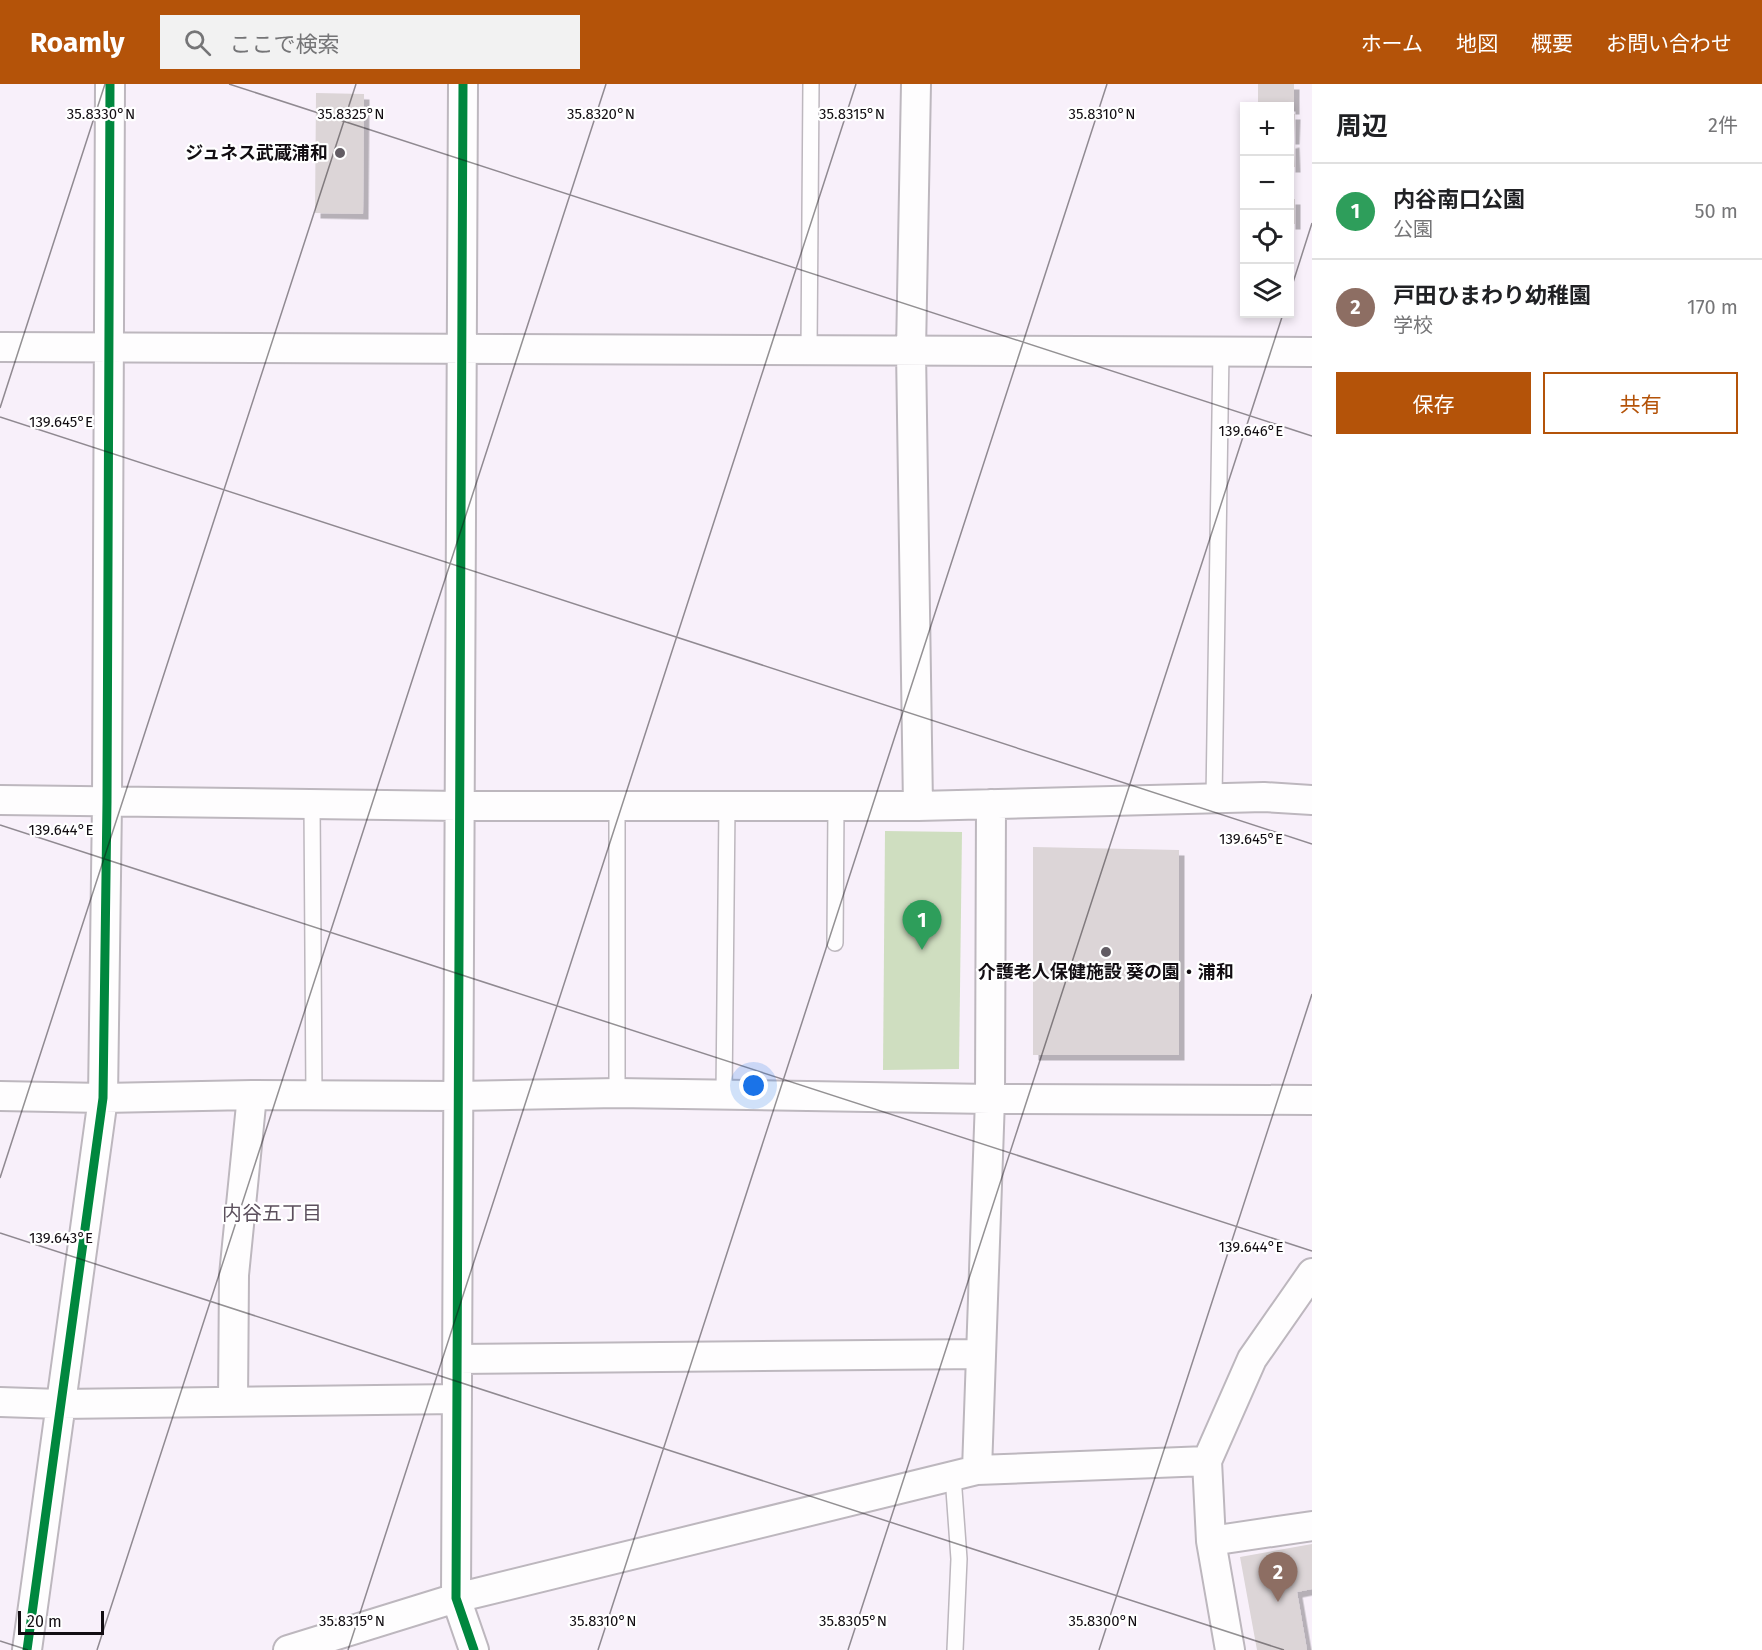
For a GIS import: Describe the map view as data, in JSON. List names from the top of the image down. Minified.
{"districts":["内谷五丁目"],"places":["ジュネス武蔵浦和","介護老人保健施設 葵の園・浦和"],"scale_bar":"20 m","page":{"header":"Roamly","search":"ここで検索","nav":["ホーム","地図","概要","お問い合わせ"],"heading":["周辺","2件"],"map_buttons":["+","−"],"list":[{"mark":"1","name":"内谷南口公園","note":"公園","value":"50 m"},{"mark":"2","name":"戸田ひまわり幼稚園","note":"学校","value":"170 m"}],"buttons":["保存","共有"],"pins":["1","2"],"scale":"20 m"},"coordinates":["35.8330°N","35.8325°N","35.8320°N","35.8315°N","35.8310°N","139.645°E","139.646°E","139.644°E","139.643°E","35.8305°N","35.8300°N"]}
